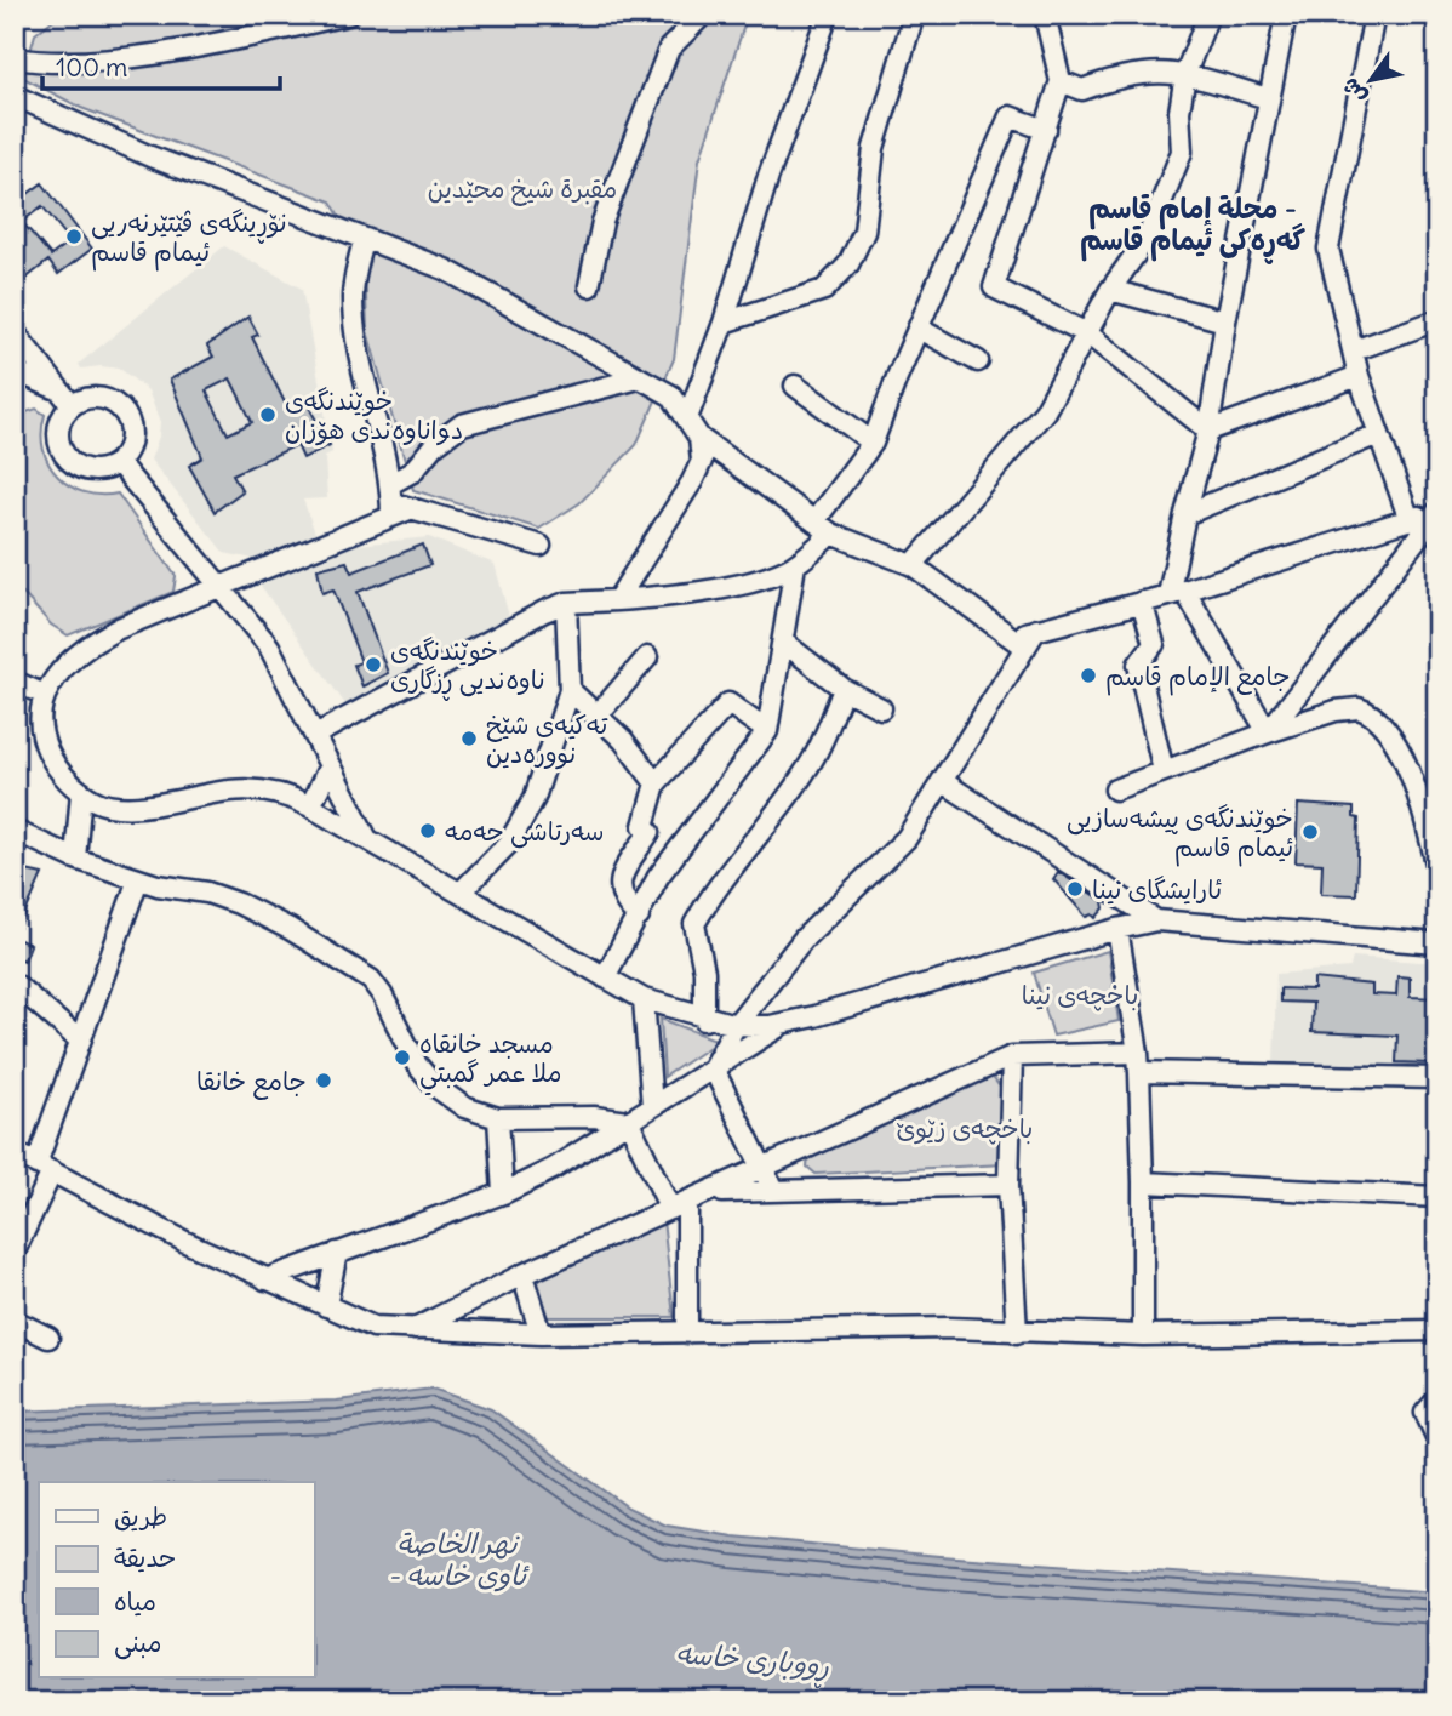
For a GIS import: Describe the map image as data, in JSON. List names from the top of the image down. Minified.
{"districts":["محلة إمام قاسم - گەڕەکی ئیمام قاسم"],"water":["نهر الخاصة - ئاوی خاسە","ڕووباری خاسە"],"parks":["مقبرة شيخ محێدین","باخچەی نینا","باخچەی زێوێ"],"places":["نۆڕینگەی ڤێتێرنەریی ئیمام قاسم","خوێندنگەی دواناوەندی هۆزان","خوێندنگەی ناوەندیی ڕزگاری","جامع الإمام قاسم","تەکیەی شێخ نوورەدین","سەرتاشی حەمە","خوێندنگەی پیشەسازیی ئیمام قاسم","ئارایشگای نینا","مسجد خانقاه ملا عمر گمبتي","جامع خانقا"],"legend":["طريق","حديقة","مياه","مبنى"],"scale_bar":"100 m","north":"bottom left"}
